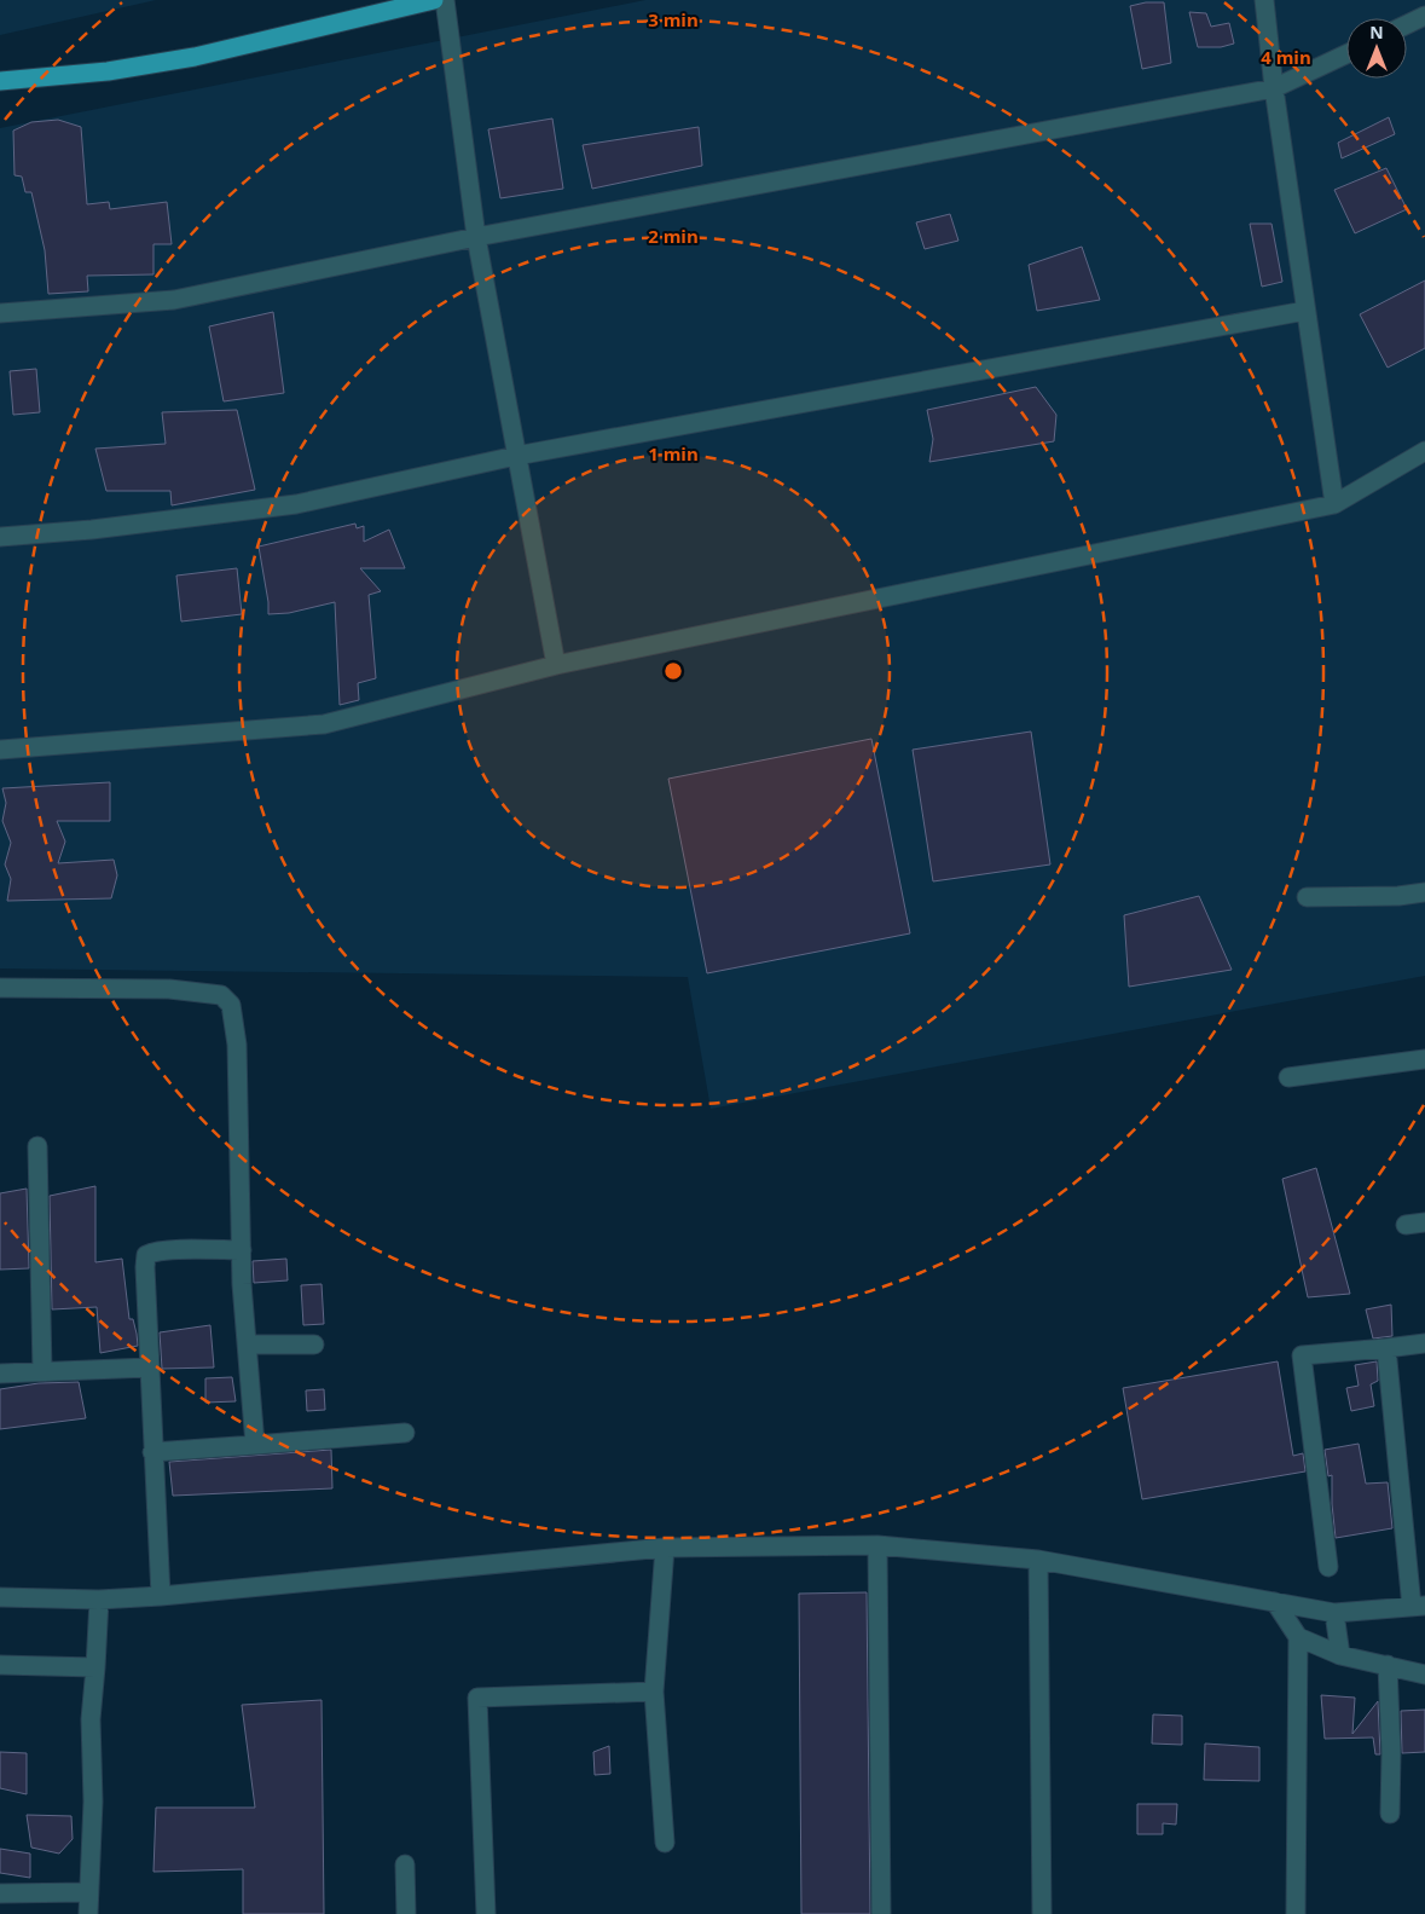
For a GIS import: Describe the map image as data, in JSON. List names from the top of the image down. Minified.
{"north":"top","rings":["3 min","4 min","2 min","1 min"]}
